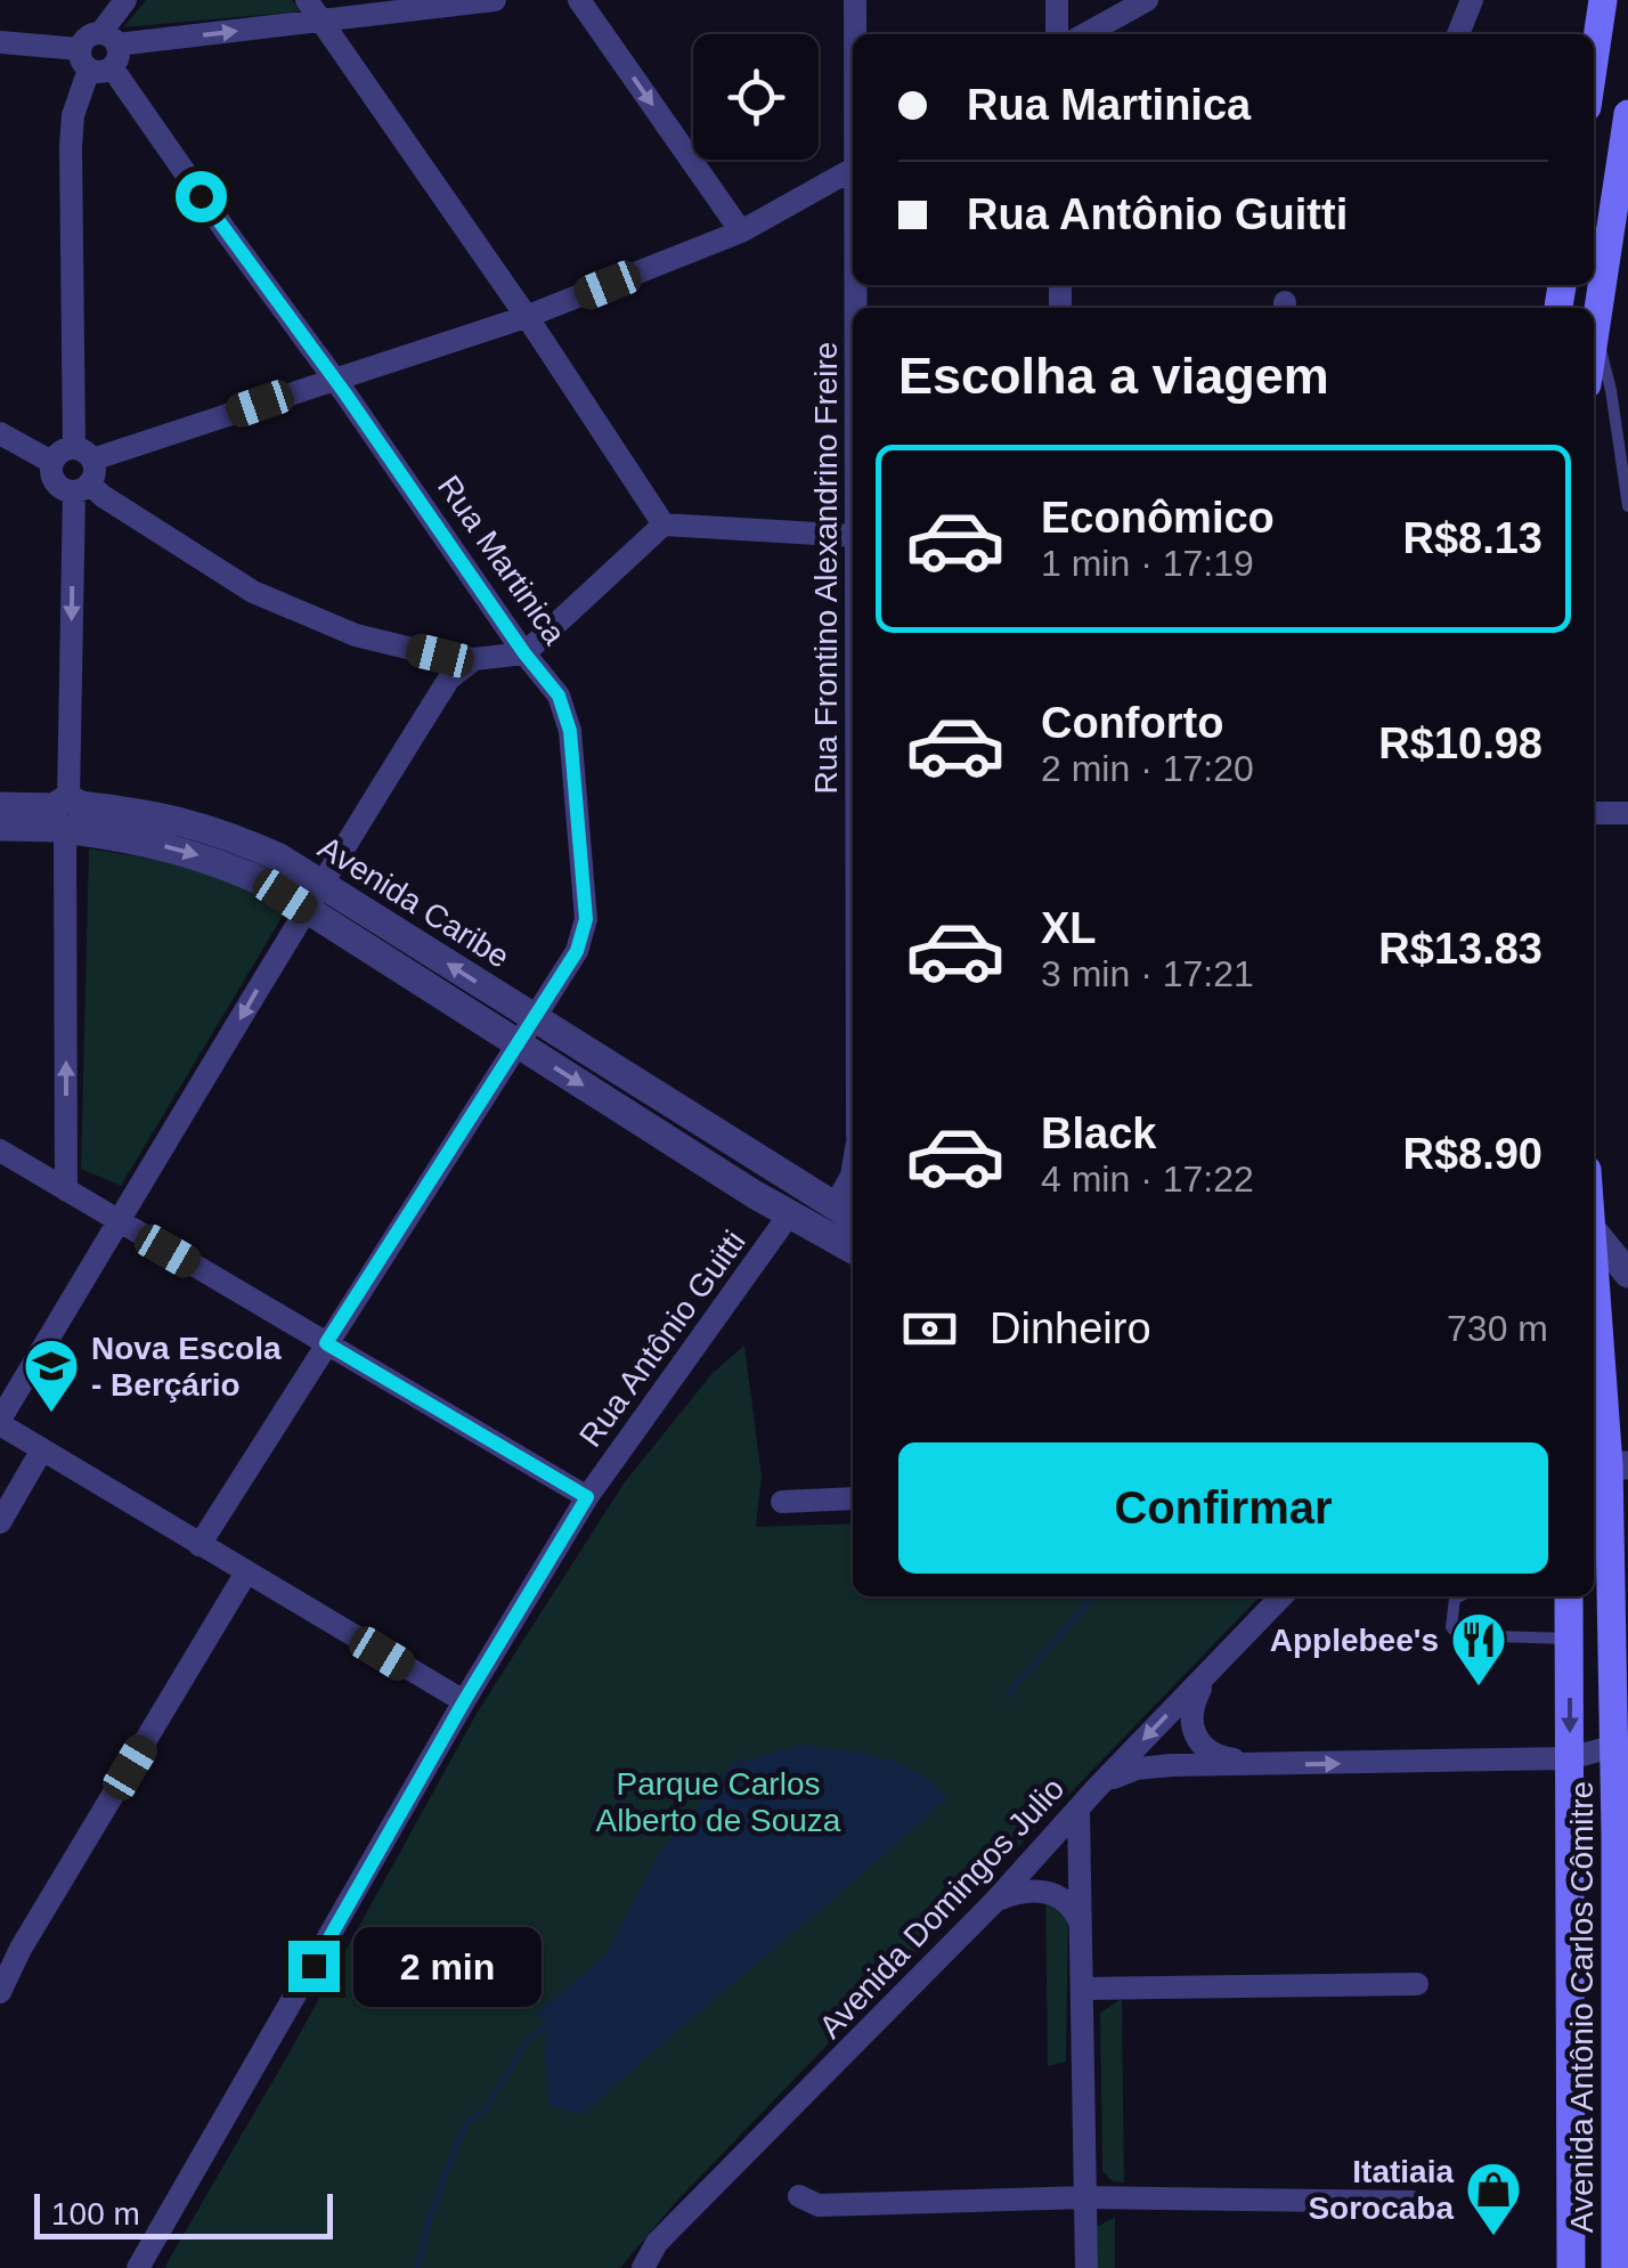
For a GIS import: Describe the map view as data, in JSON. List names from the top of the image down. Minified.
{"streets":{"main road":["Avenida Antônio Carlos Cômitre"],"street":["Rua Martinica","Rua Frontino Alexandrino Freire","Avenida Caribe","Rua Antônio Guitti","Avenida Domingos Julio"]},"crossings":[["Rua Martinica","Avenida Caribe"],["Rua Frontino Alexandrino Freire","Avenida Caribe"],["Rua Frontino Alexandrino Freire","Rua Antônio Guitti"],["Avenida Caribe","Rua Antônio Guitti"]],"parks":["Parque Carlos Alberto de Souza"],"places":{"school or university":["Nova Escola - Berçário"],"restaurant":["Applebee's"],"shop":["Itatiaia Sorocaba"]},"scale_bar":"100 m","page":{"banner":["Rua Martinica","Rua Antônio Guitti"],"heading":"Escolha a viagem","list":[{"name":"Econômico","note":"1 min · 17:19","value":"R$8.13"},{"name":"Conforto","note":"2 min · 17:20","value":"R$10.98"},{"name":"XL","note":"3 min · 17:21","value":"R$13.83"},{"name":"Black","note":"4 min · 17:22","value":"R$8.90"}],"pay":["Dinheiro","730 m"],"buttons":"Confirmar","bubble":"2 min","scale":"100 m"}}
